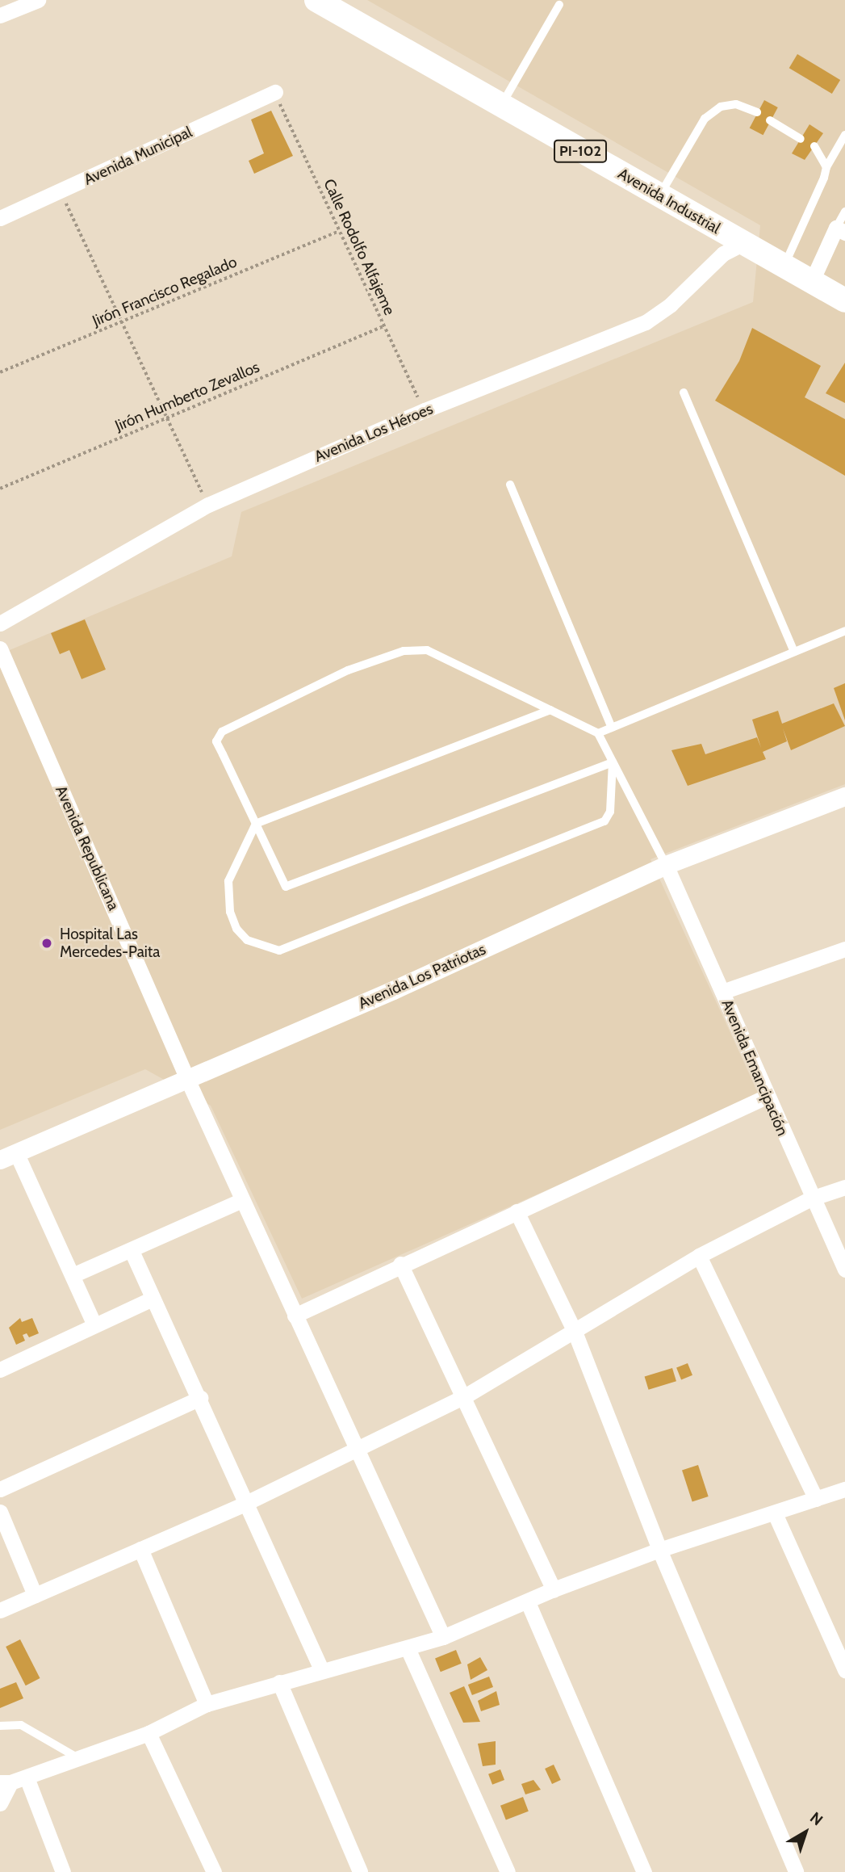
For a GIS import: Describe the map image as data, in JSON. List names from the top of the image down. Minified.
{"streets":{"main road":["PI-102","Avenida Industrial"],"street":["Avenida Municipal","Avenida Los Héroes","Avenida Republicana","Avenida Los Patriotas","Avenida Emancipación"],"path":["Calle Rodolfo Alfajeme","Jirón Francisco Regalado","Jirón Humberto Zevallos"]},"crossings":[["Avenida Municipal","Calle Rodolfo Alfajeme"],["Avenida Industrial","Avenida Los Héroes"],["Calle Rodolfo Alfajeme","Jirón Francisco Regalado"],["Calle Rodolfo Alfajeme","Jirón Humberto Zevallos"],["Calle Rodolfo Alfajeme","Avenida Los Héroes"],["Avenida Republicana","Avenida Los Patriotas"],["Avenida Los Patriotas","Avenida Emancipación"]],"places":["Hospital Las Mercedes-Paita"],"north":"top right"}
